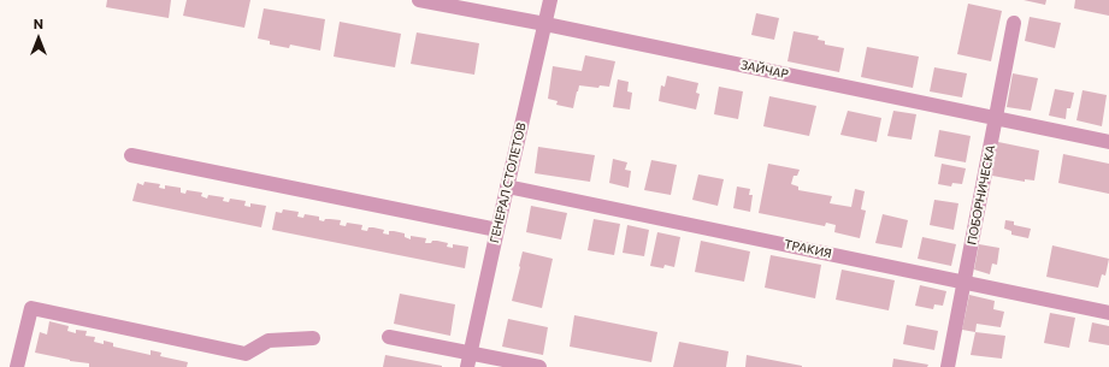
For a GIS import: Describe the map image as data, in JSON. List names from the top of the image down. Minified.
{"streets":{"street":["ЗАЙЧАР","ГЕНЕРАЛ СТОЛЕТОВ","ПОБОРНИЧЕСКА","ТРАКИЯ"]},"crossings":[["ЗАЙЧАР","ГЕНЕРАЛ СТОЛЕТОВ"],["ЗАЙЧАР","ПОБОРНИЧЕСКА"],["ГЕНЕРАЛ СТОЛЕТОВ","ТРАКИЯ"],["ПОБОРНИЧЕСКА","ТРАКИЯ"]],"north":"top"}
